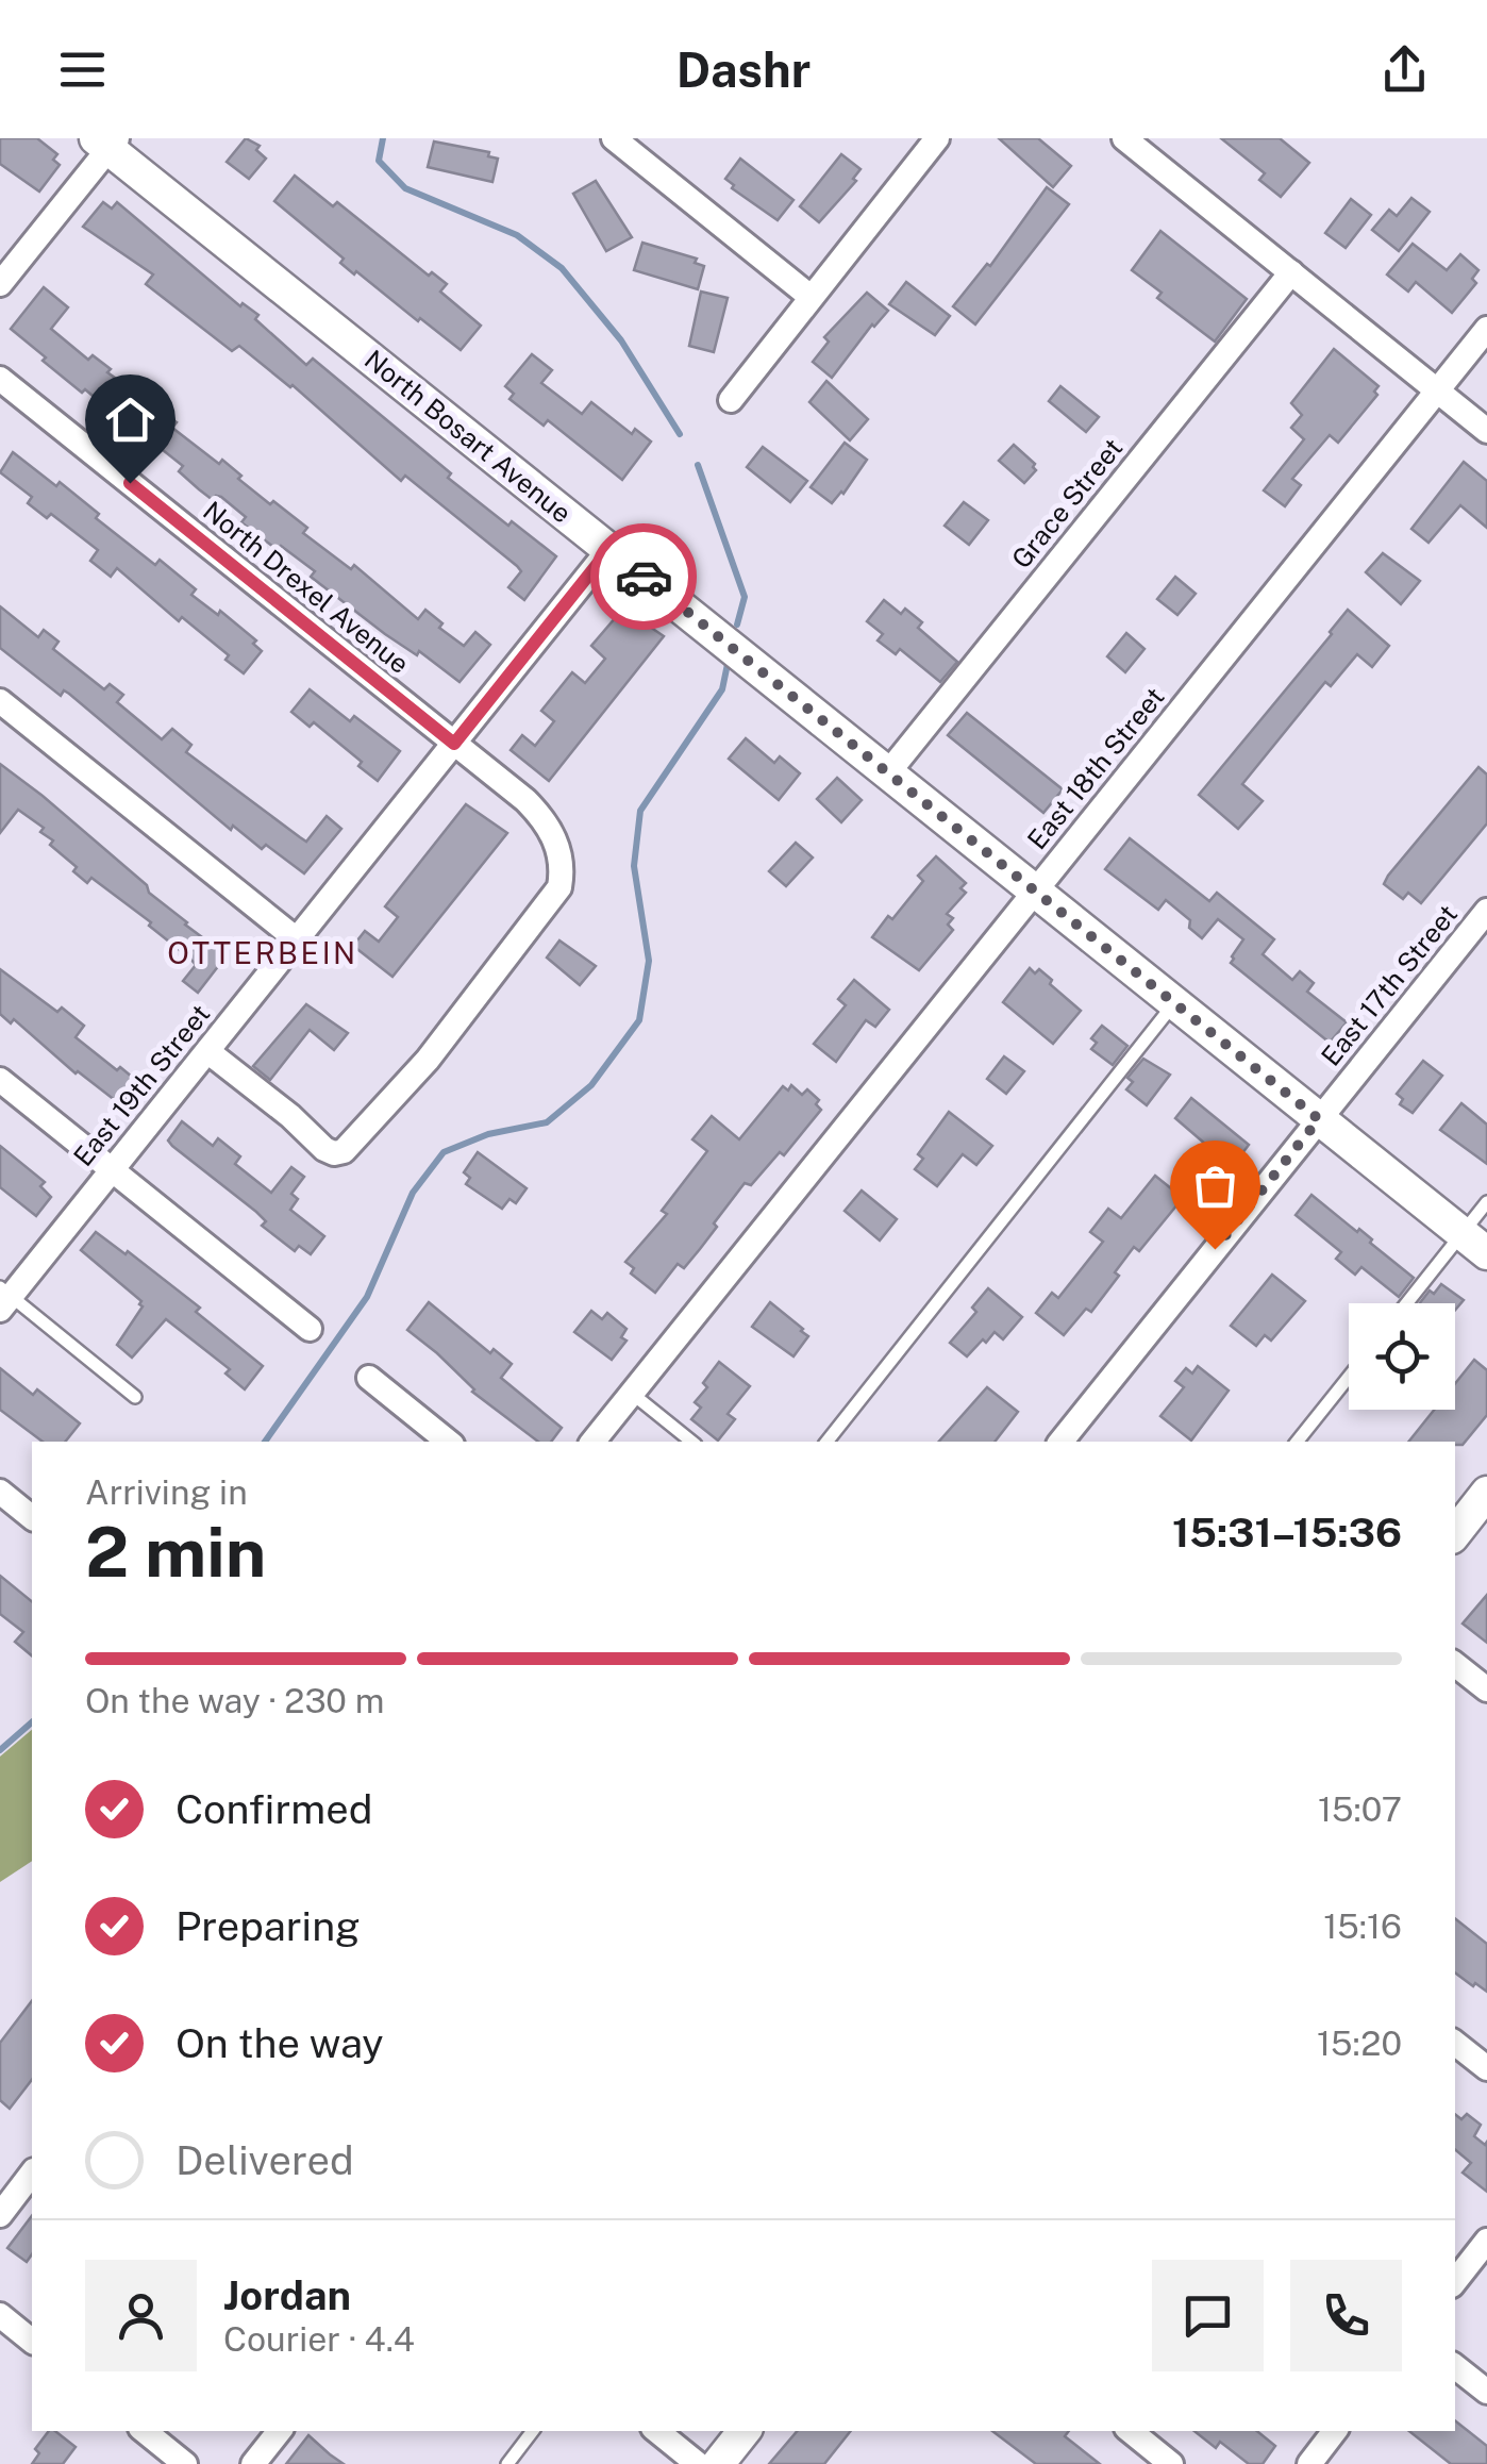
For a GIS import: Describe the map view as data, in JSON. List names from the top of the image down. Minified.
{"streets":{"street":["North Bosart Avenue","Grace Street","North Drexel Avenue","East 18th Street","East 17th Street","East 19th Street"]},"crossings":[["North Bosart Avenue","Grace Street"],["North Bosart Avenue","East 18th Street"],["North Bosart Avenue","East 17th Street"],["North Bosart Avenue","East 19th Street"],["North Drexel Avenue","East 19th Street"]],"districts":["OTTERBEIN"],"page":{"header":"Dashr","heading":["2 min","Arriving in","15:31–15:36"],"panel":["Jordan","Courier · 4.4"],"bar":"On the way · 230 m","list":[["Confirmed","15:07"],["Preparing","15:16"],["On the way","15:20"],"Delivered"]}}
